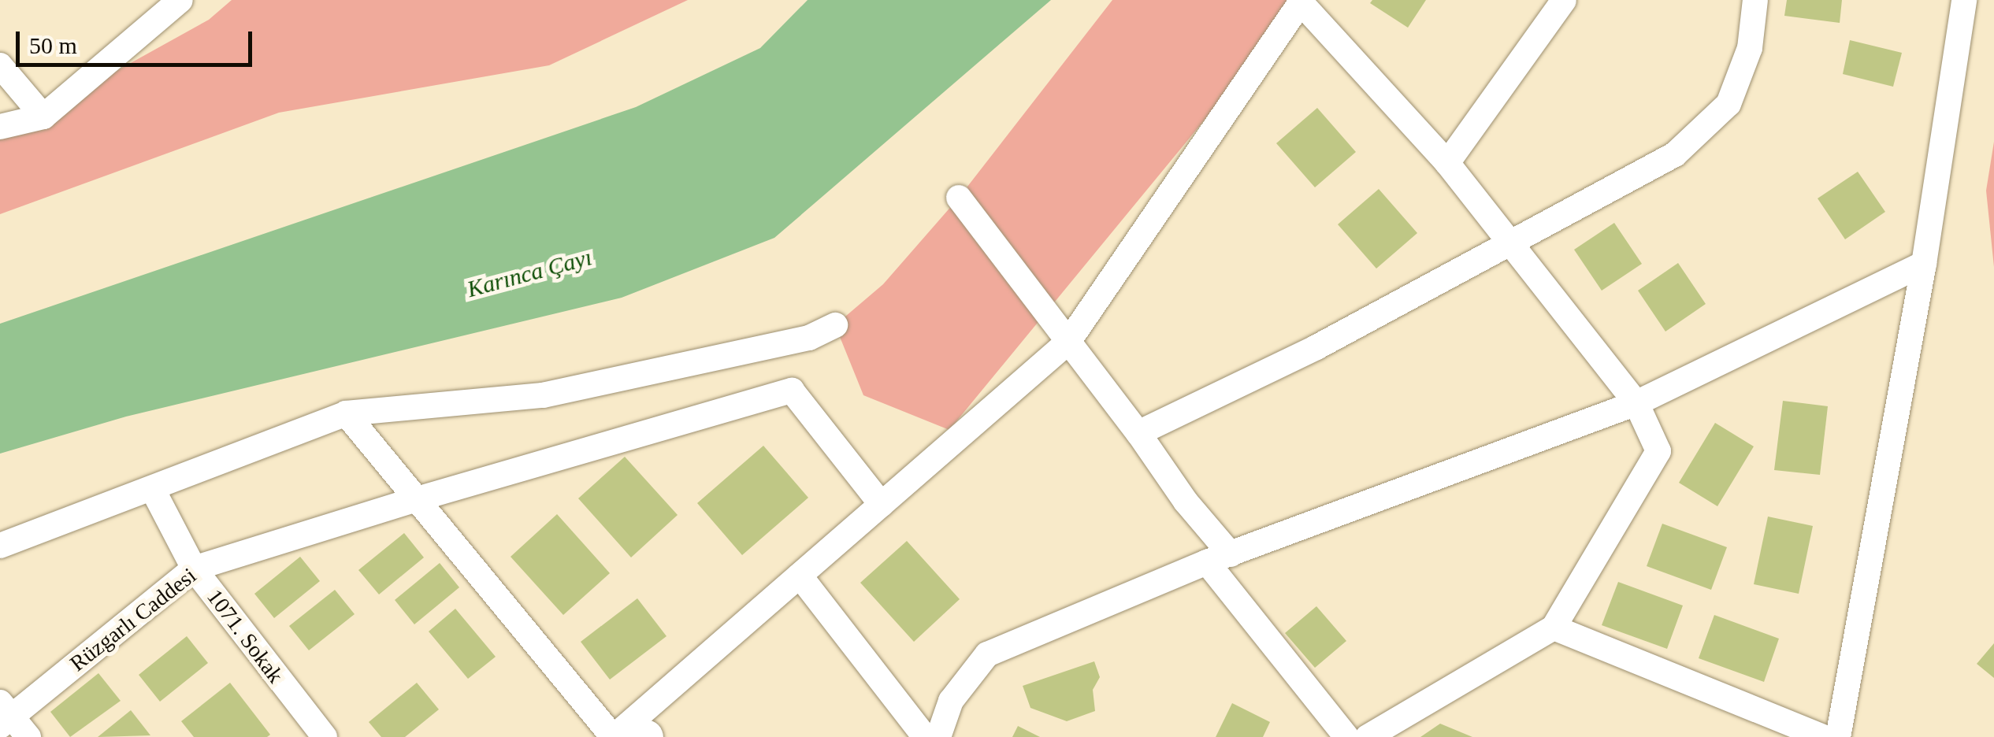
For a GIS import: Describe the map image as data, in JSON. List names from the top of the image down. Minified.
{"streets":{"street":["Rüzgarlı Caddesi","1071. Sokak"]},"crossings":[["Rüzgarlı Caddesi","1071. Sokak"]],"water":["Karınca Çayı"],"scale_bar":"50 m"}
